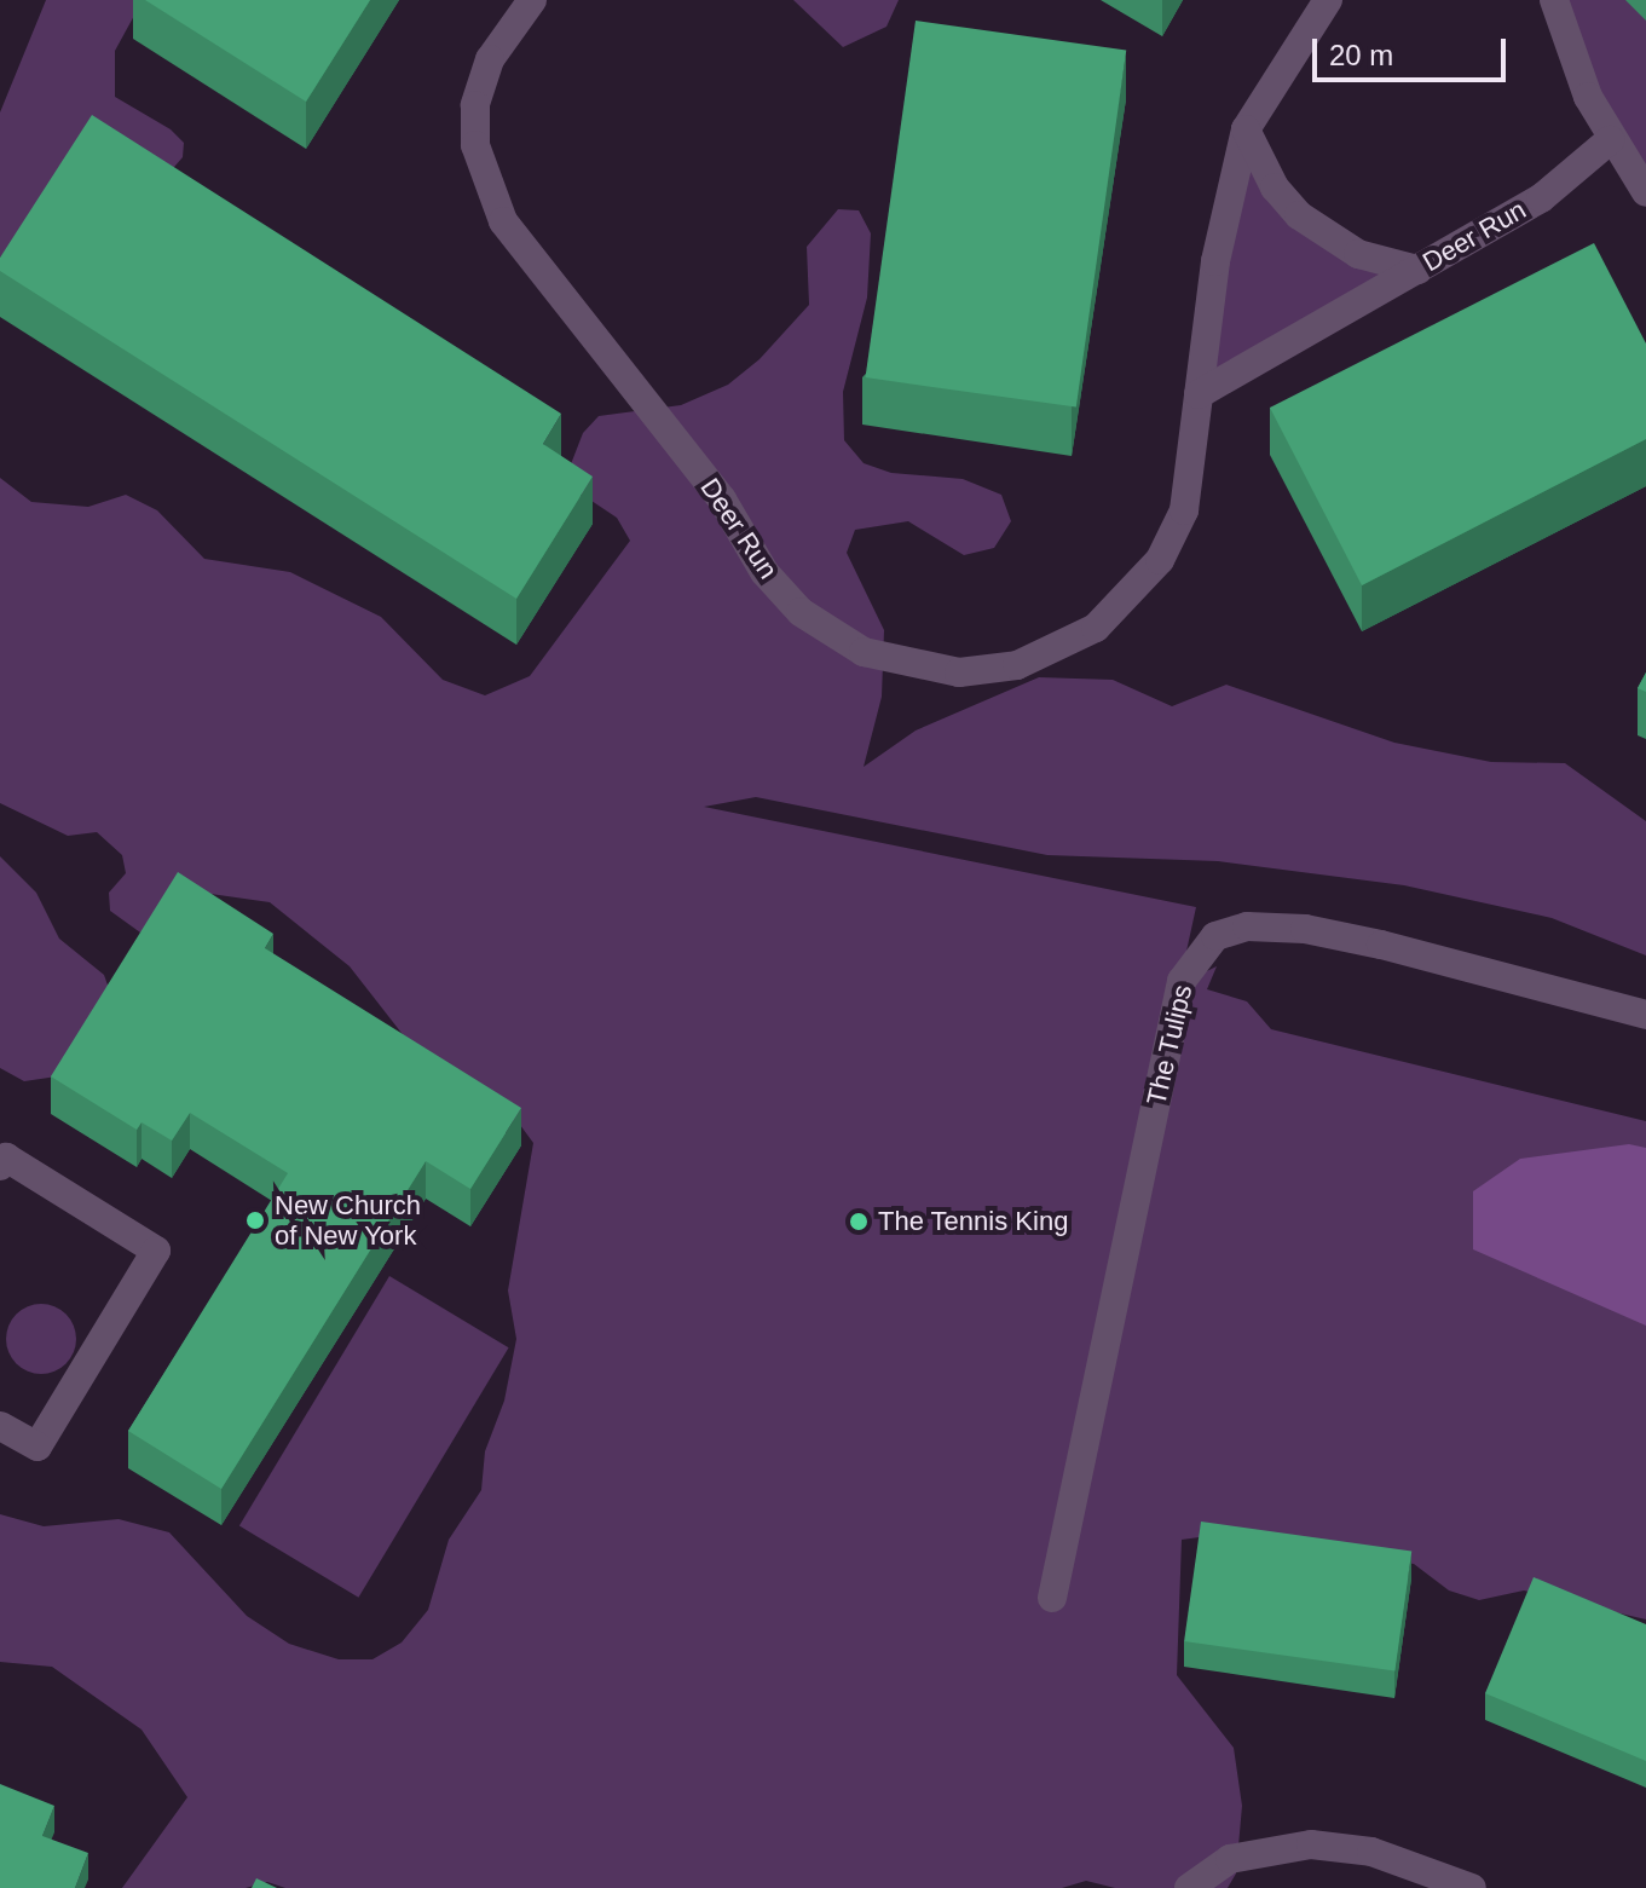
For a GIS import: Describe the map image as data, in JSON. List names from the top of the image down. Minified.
{"streets":{"street":["Deer Run","The Tulips"]},"places":["New Church of New York","The Tennis King"],"scale_bar":"20 m"}
